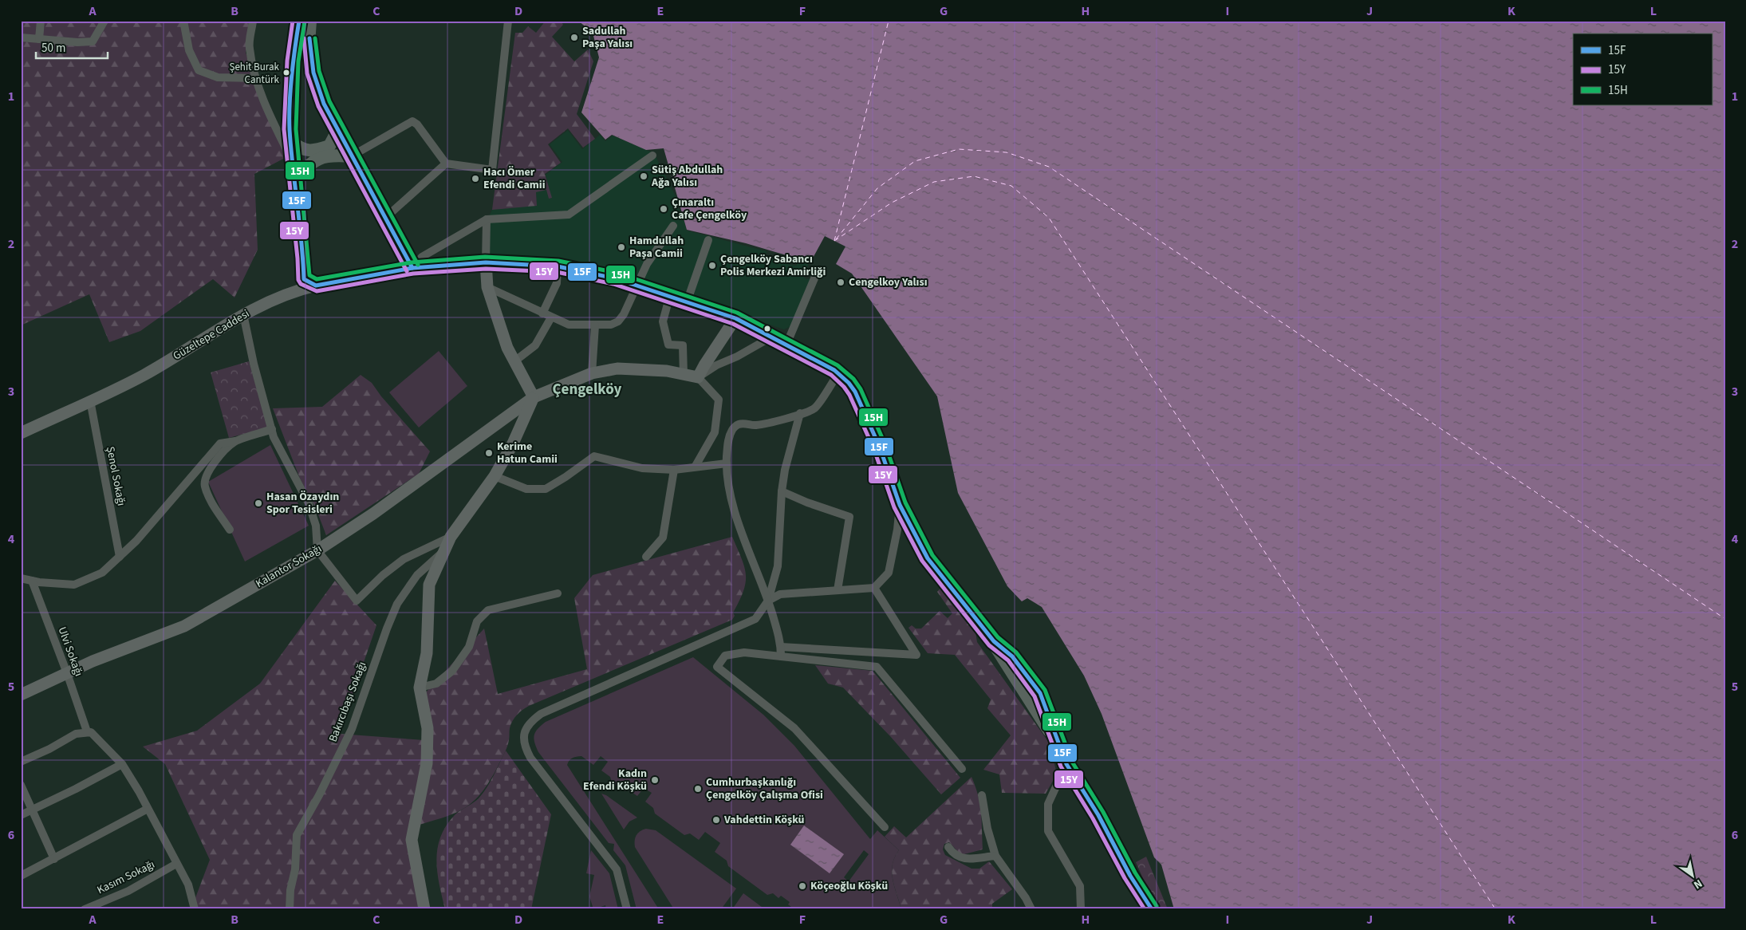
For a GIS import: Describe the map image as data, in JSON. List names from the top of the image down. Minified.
{"streets":{"main road":["Güzeltepe Caddesi"],"street":["Şenol Sokağı","Kalantor Sokağı","Ulvi Sokağı","Bakırcıbaşı Sokağı","Kasım Sokağı"]},"crossings":[["Güzeltepe Caddesi","Şenol Sokağı"],["Kalantor Sokağı","Ulvi Sokağı"]],"districts":["Çengelköy"],"places":["Sadullah Paşa Yalısı","Şehit Burak Cantürk","Sütiş Abdullah Ağa Yalısı","Hacı Ömer Efendi Camii","Çınaraltı Cafe Çengelköy","Hamdullah Paşa Camii","Çengelköy Sabancı Polis Merkezi Amirliği","Cengelkoy Yalısı","Kerime Hatun Camii","Hasan Özaydın Spor Tesisleri","Kadın Efendi Köşkü","Cumhurbaşkanlığı Çengelköy Çalışma Ofisi","Vahdettin Köşkü","Köçeoğlu Köşkü"],"lines":["transit line 15F","transit line 15Y","transit line 15H"],"legend":["15F","15Y","15H"],"scale_bar":"50 m","north":"bottom right","grid":{"columns":["A","B","C","D","E","F","G","H","I","J","K","L"],"rows":["1","2","3","4","5","6"]}}
